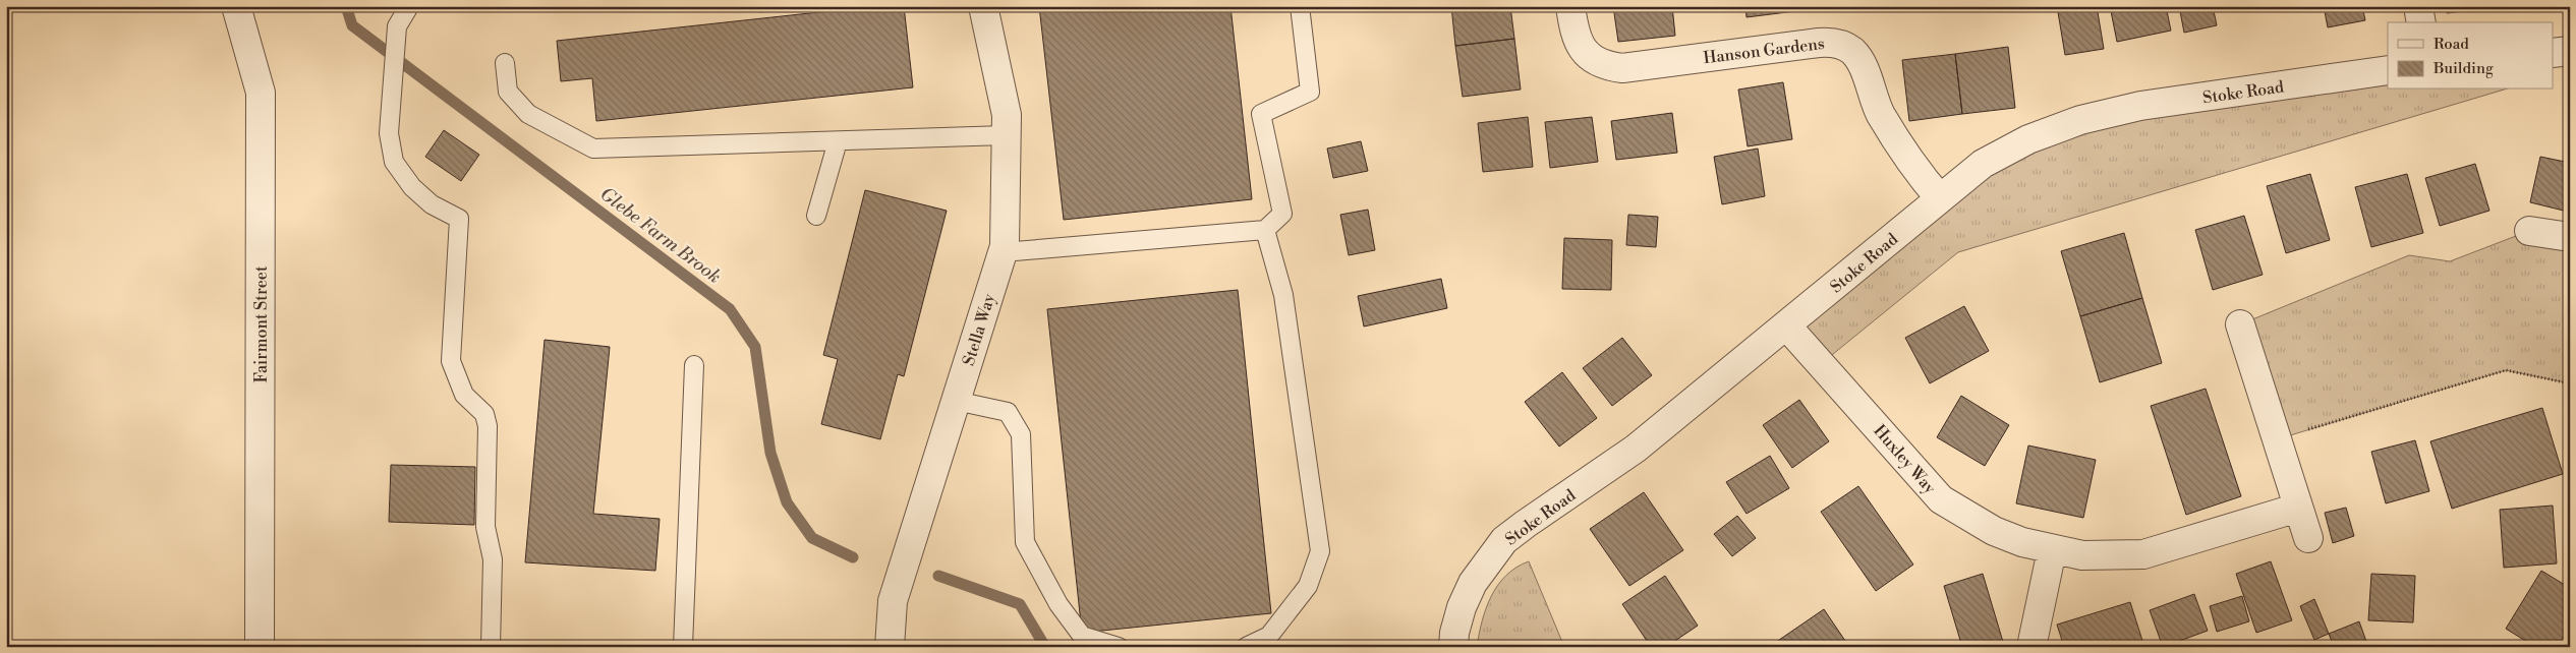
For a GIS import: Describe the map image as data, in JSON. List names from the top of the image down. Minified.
{"streets":{"street":["Hanson Gardens","Stoke Road","Fairmont Street","Stella Way","Huxley Way"]},"crossings":[["Hanson Gardens","Stoke Road"],["Stoke Road","Huxley Way"]],"water":["Glebe Farm Brook"],"legend":["Road","Building"]}
